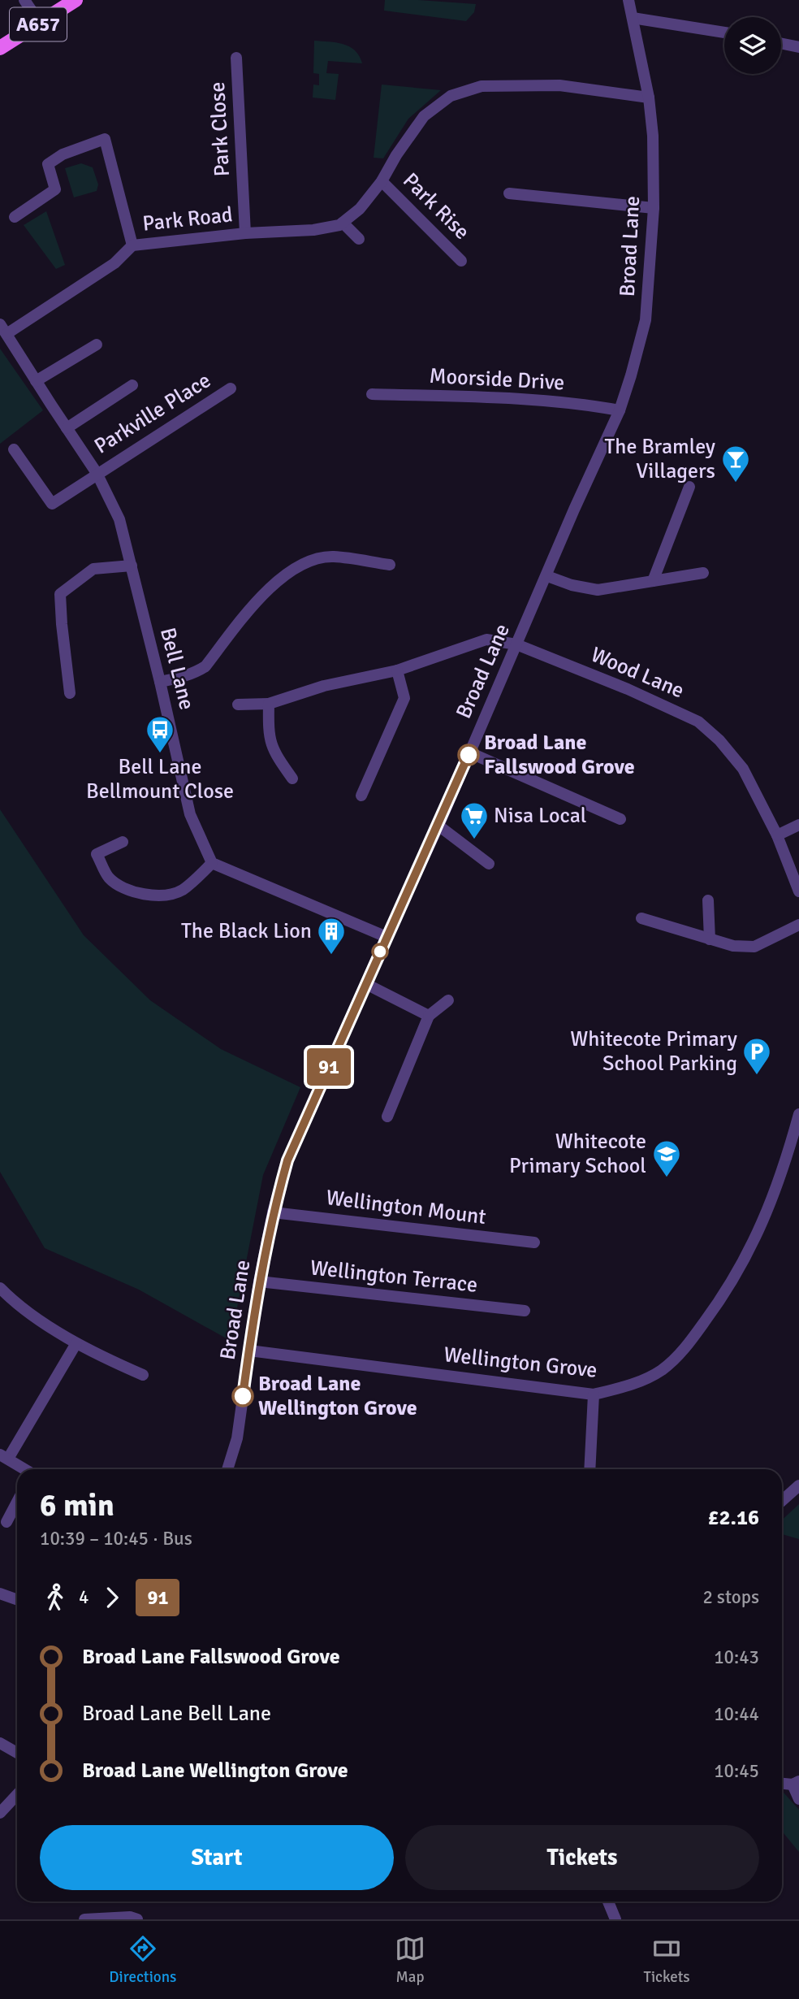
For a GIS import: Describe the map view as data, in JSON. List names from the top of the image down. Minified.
{"streets":{"main road":["A657"],"street":["Park Close","Park Rise","Park Road","Broad Lane","Moorside Drive","Parkville Place","Bell Lane","Wood Lane","Wellington Mount","Wellington Terrace","Wellington Grove"]},"crossings":[["Park Close","Park Road"],["Park Rise","Park Road"],["Park Road","Broad Lane"],["Park Road","Bell Lane"],["Broad Lane","Moorside Drive"],["Broad Lane","Wood Lane"],["Broad Lane","Wellington Mount"],["Broad Lane","Wellington Terrace"],["Broad Lane","Wellington Grove"],["Parkville Place","Bell Lane"]],"places":{"bar":["The Bramley Villagers"],"bus stop":["Bell Lane Bellmount Close"],"other":["Broad Lane Fallswood Grove","Broad Lane Wellington Grove"],"supermarket":["Nisa Local"],"building":["The Black Lion"],"parking":["Whitecote Primary School Parking"],"school or university":["Whitecote Primary School"]},"lines":["bus line 91"],"page":{"on_map":"91","heading":["6 min","10:39 – 10:45 · Bus","£2.16"],"legs":["4","91","2 stops"],"list":[{"name":"Broad Lane Fallswood Grove","value":"10:43"},{"name":"Broad Lane Bell Lane","value":"10:44"},{"name":"Broad Lane Wellington Grove","value":"10:45"}],"buttons":["Start","Tickets"],"tabs":["Directions","Map","Tickets"]}}
